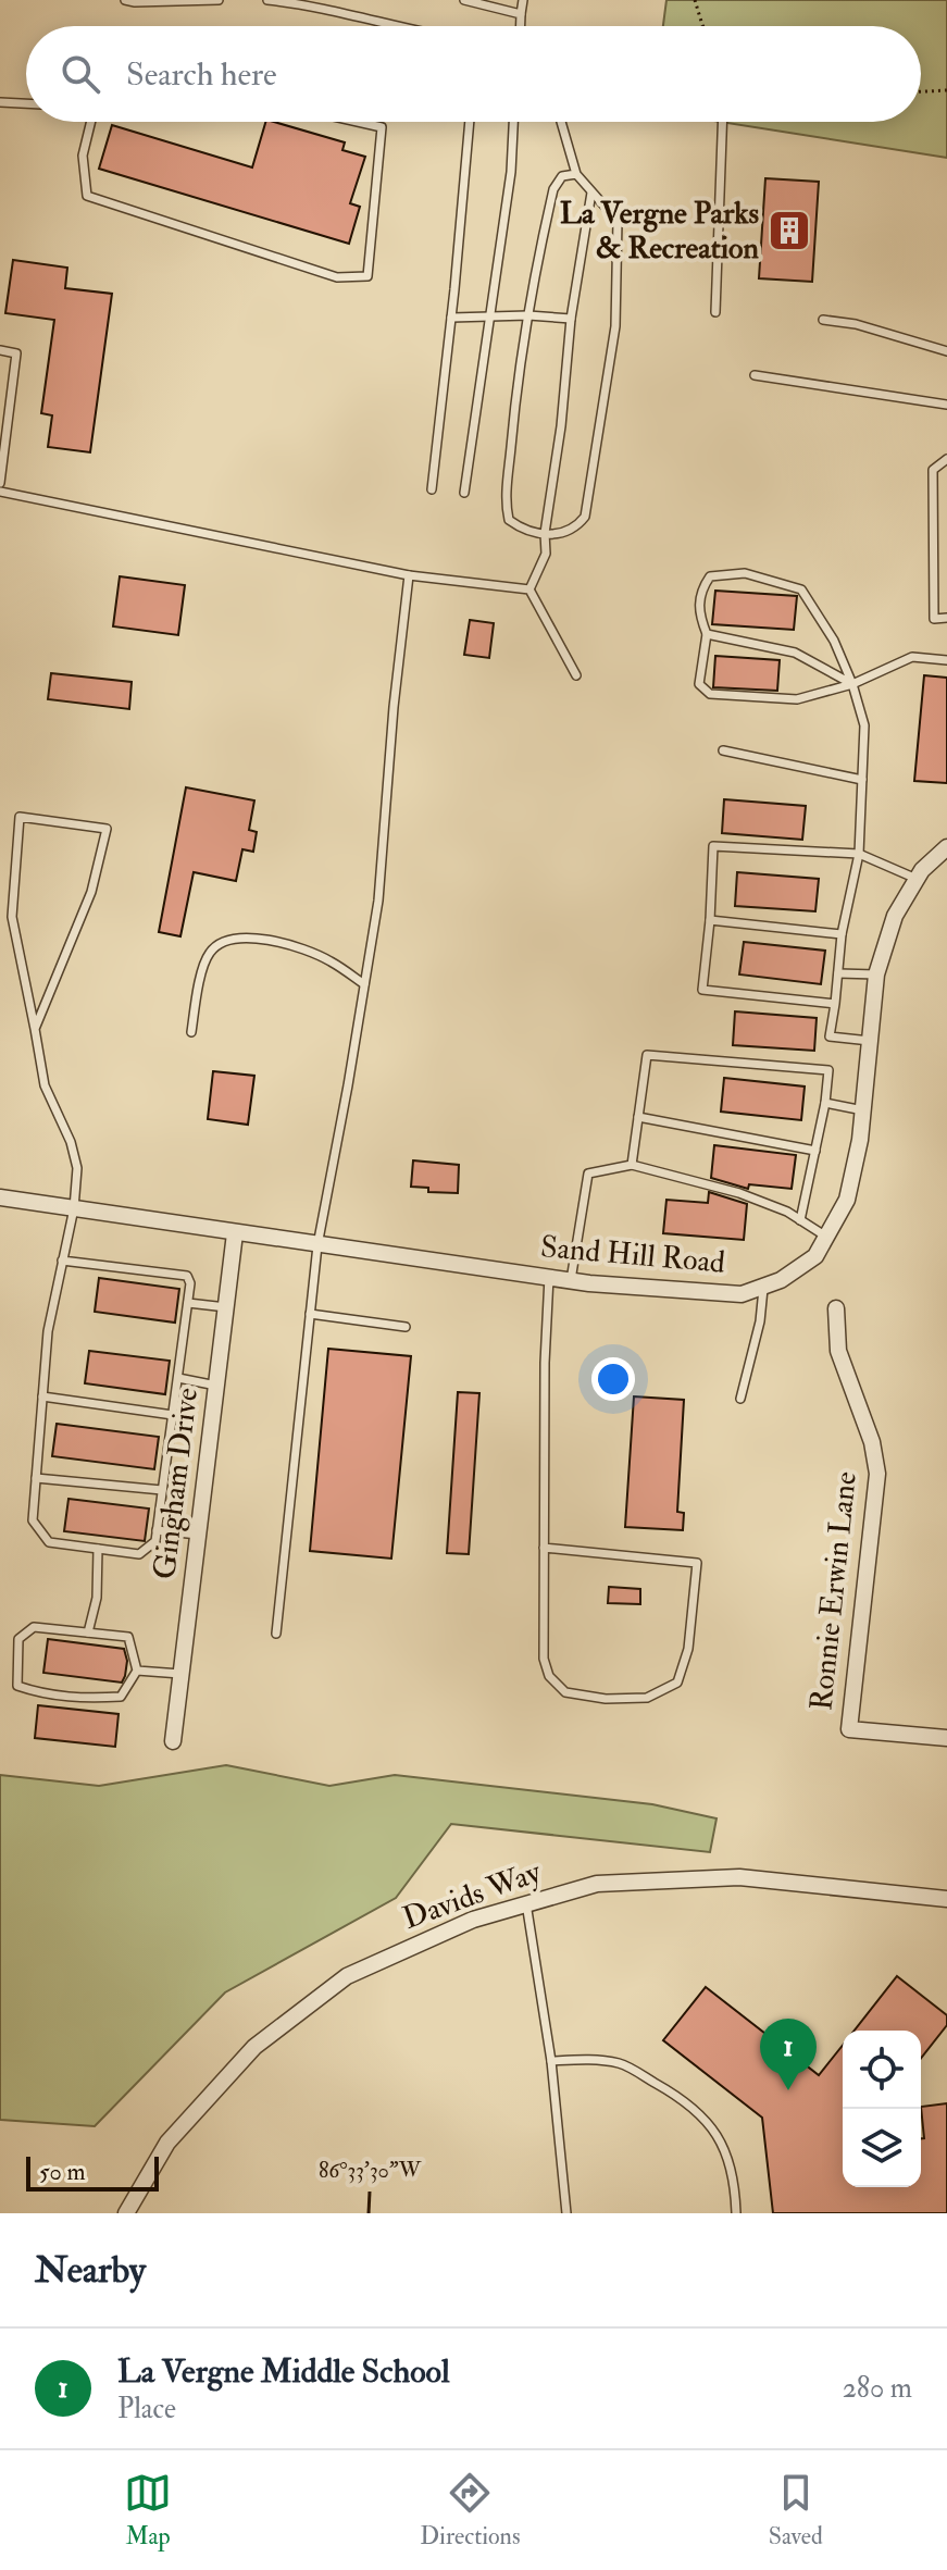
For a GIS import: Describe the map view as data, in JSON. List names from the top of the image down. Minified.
{"streets":{"street":["Sand Hill Road","Gingham Drive","Ronnie Erwin Lane","Davids Way"]},"crossings":[["Sand Hill Road","Gingham Drive"]],"places":{"building":["La Vergne Parks & Recreation"]},"scale_bar":"50 m","page":{"search":"Search here","pins":"1","scale":"50 m","heading":"Nearby","list":[{"mark":"1","name":"La Vergne Middle School","note":"Place","value":"280 m"}],"nav":["Map","Directions","Saved"]},"coordinates":["86°33'30\"W"]}
